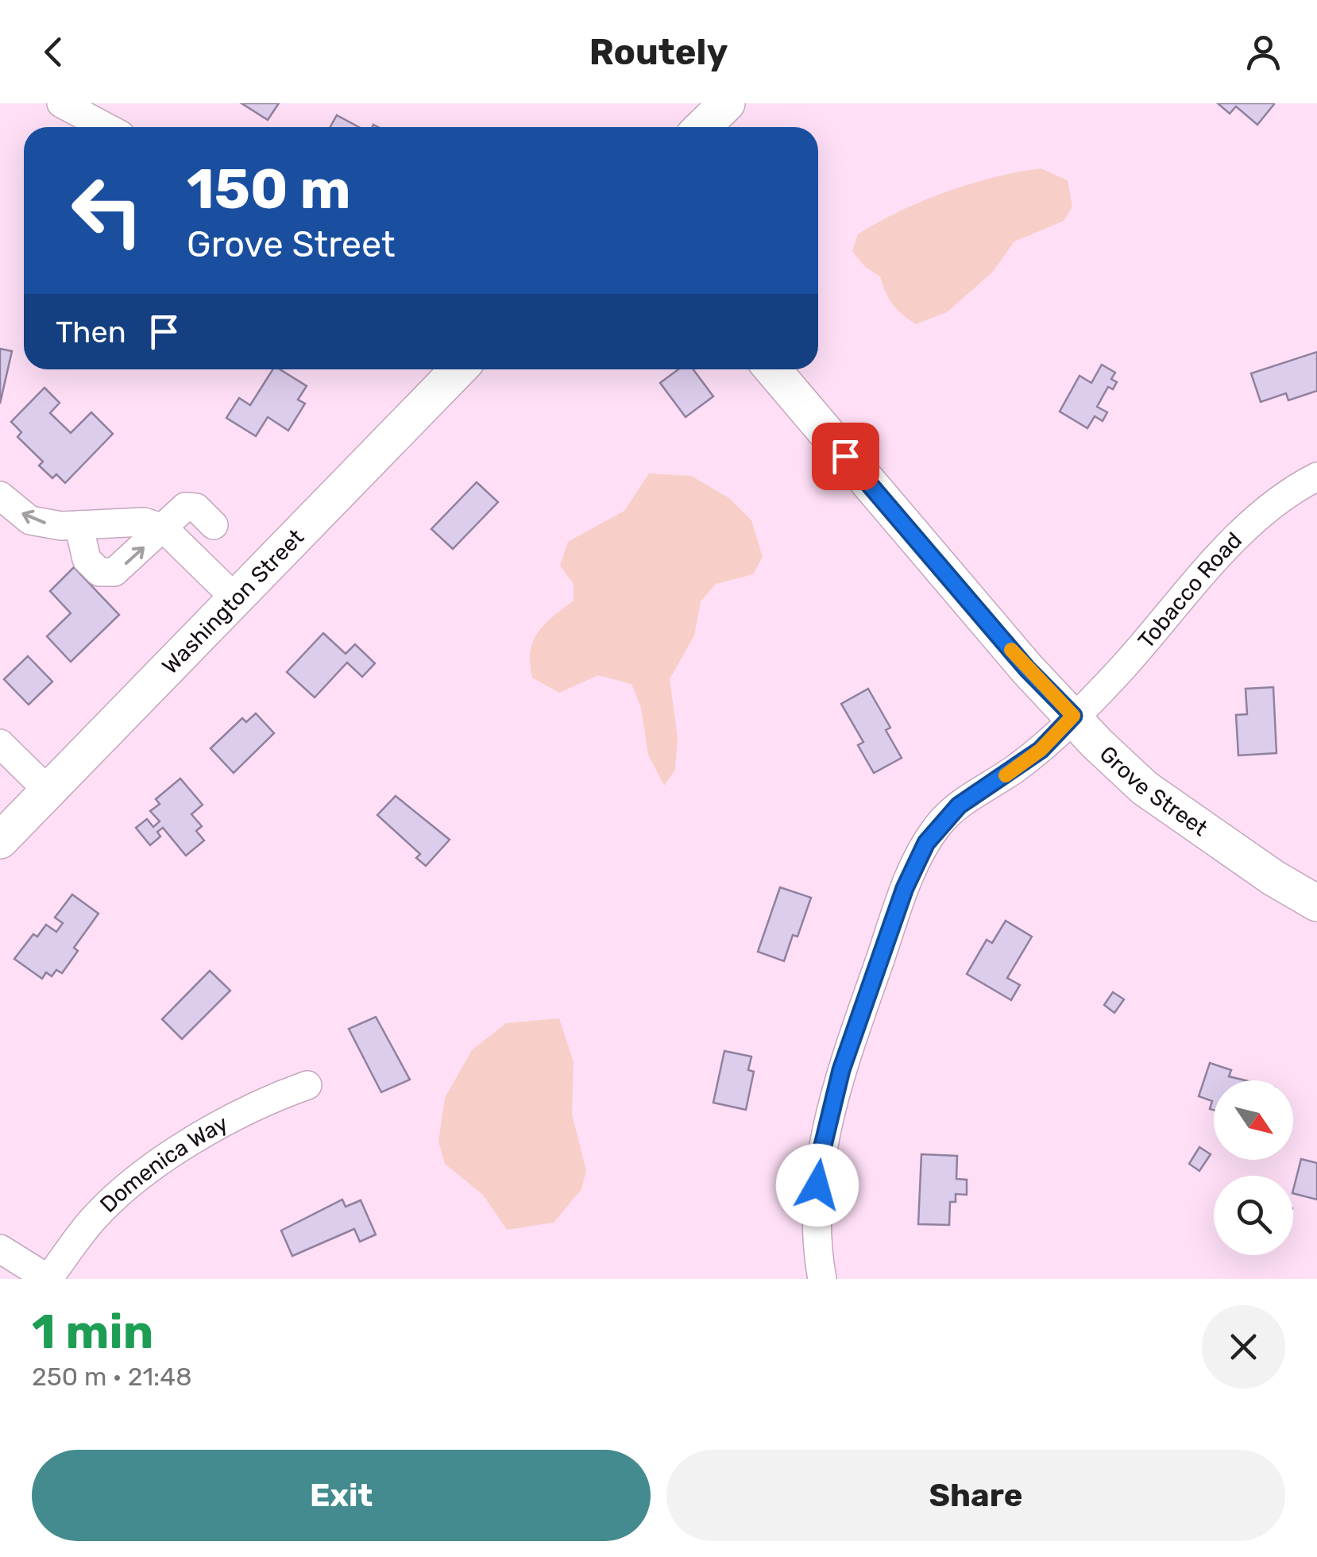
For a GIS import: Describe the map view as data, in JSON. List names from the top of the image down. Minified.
{"streets":{"main road":["Washington Street","Grove Street"],"street":["Tobacco Road","Domenica Way"]},"crossings":[["Tobacco Road","Grove Street"]],"north":"bottom right","page":{"header":"Routely","turn":["150 m","Grove Street"],"then":"Then","heading":["1 min","250 m · 21:48"],"buttons":["Exit","Share"]}}
